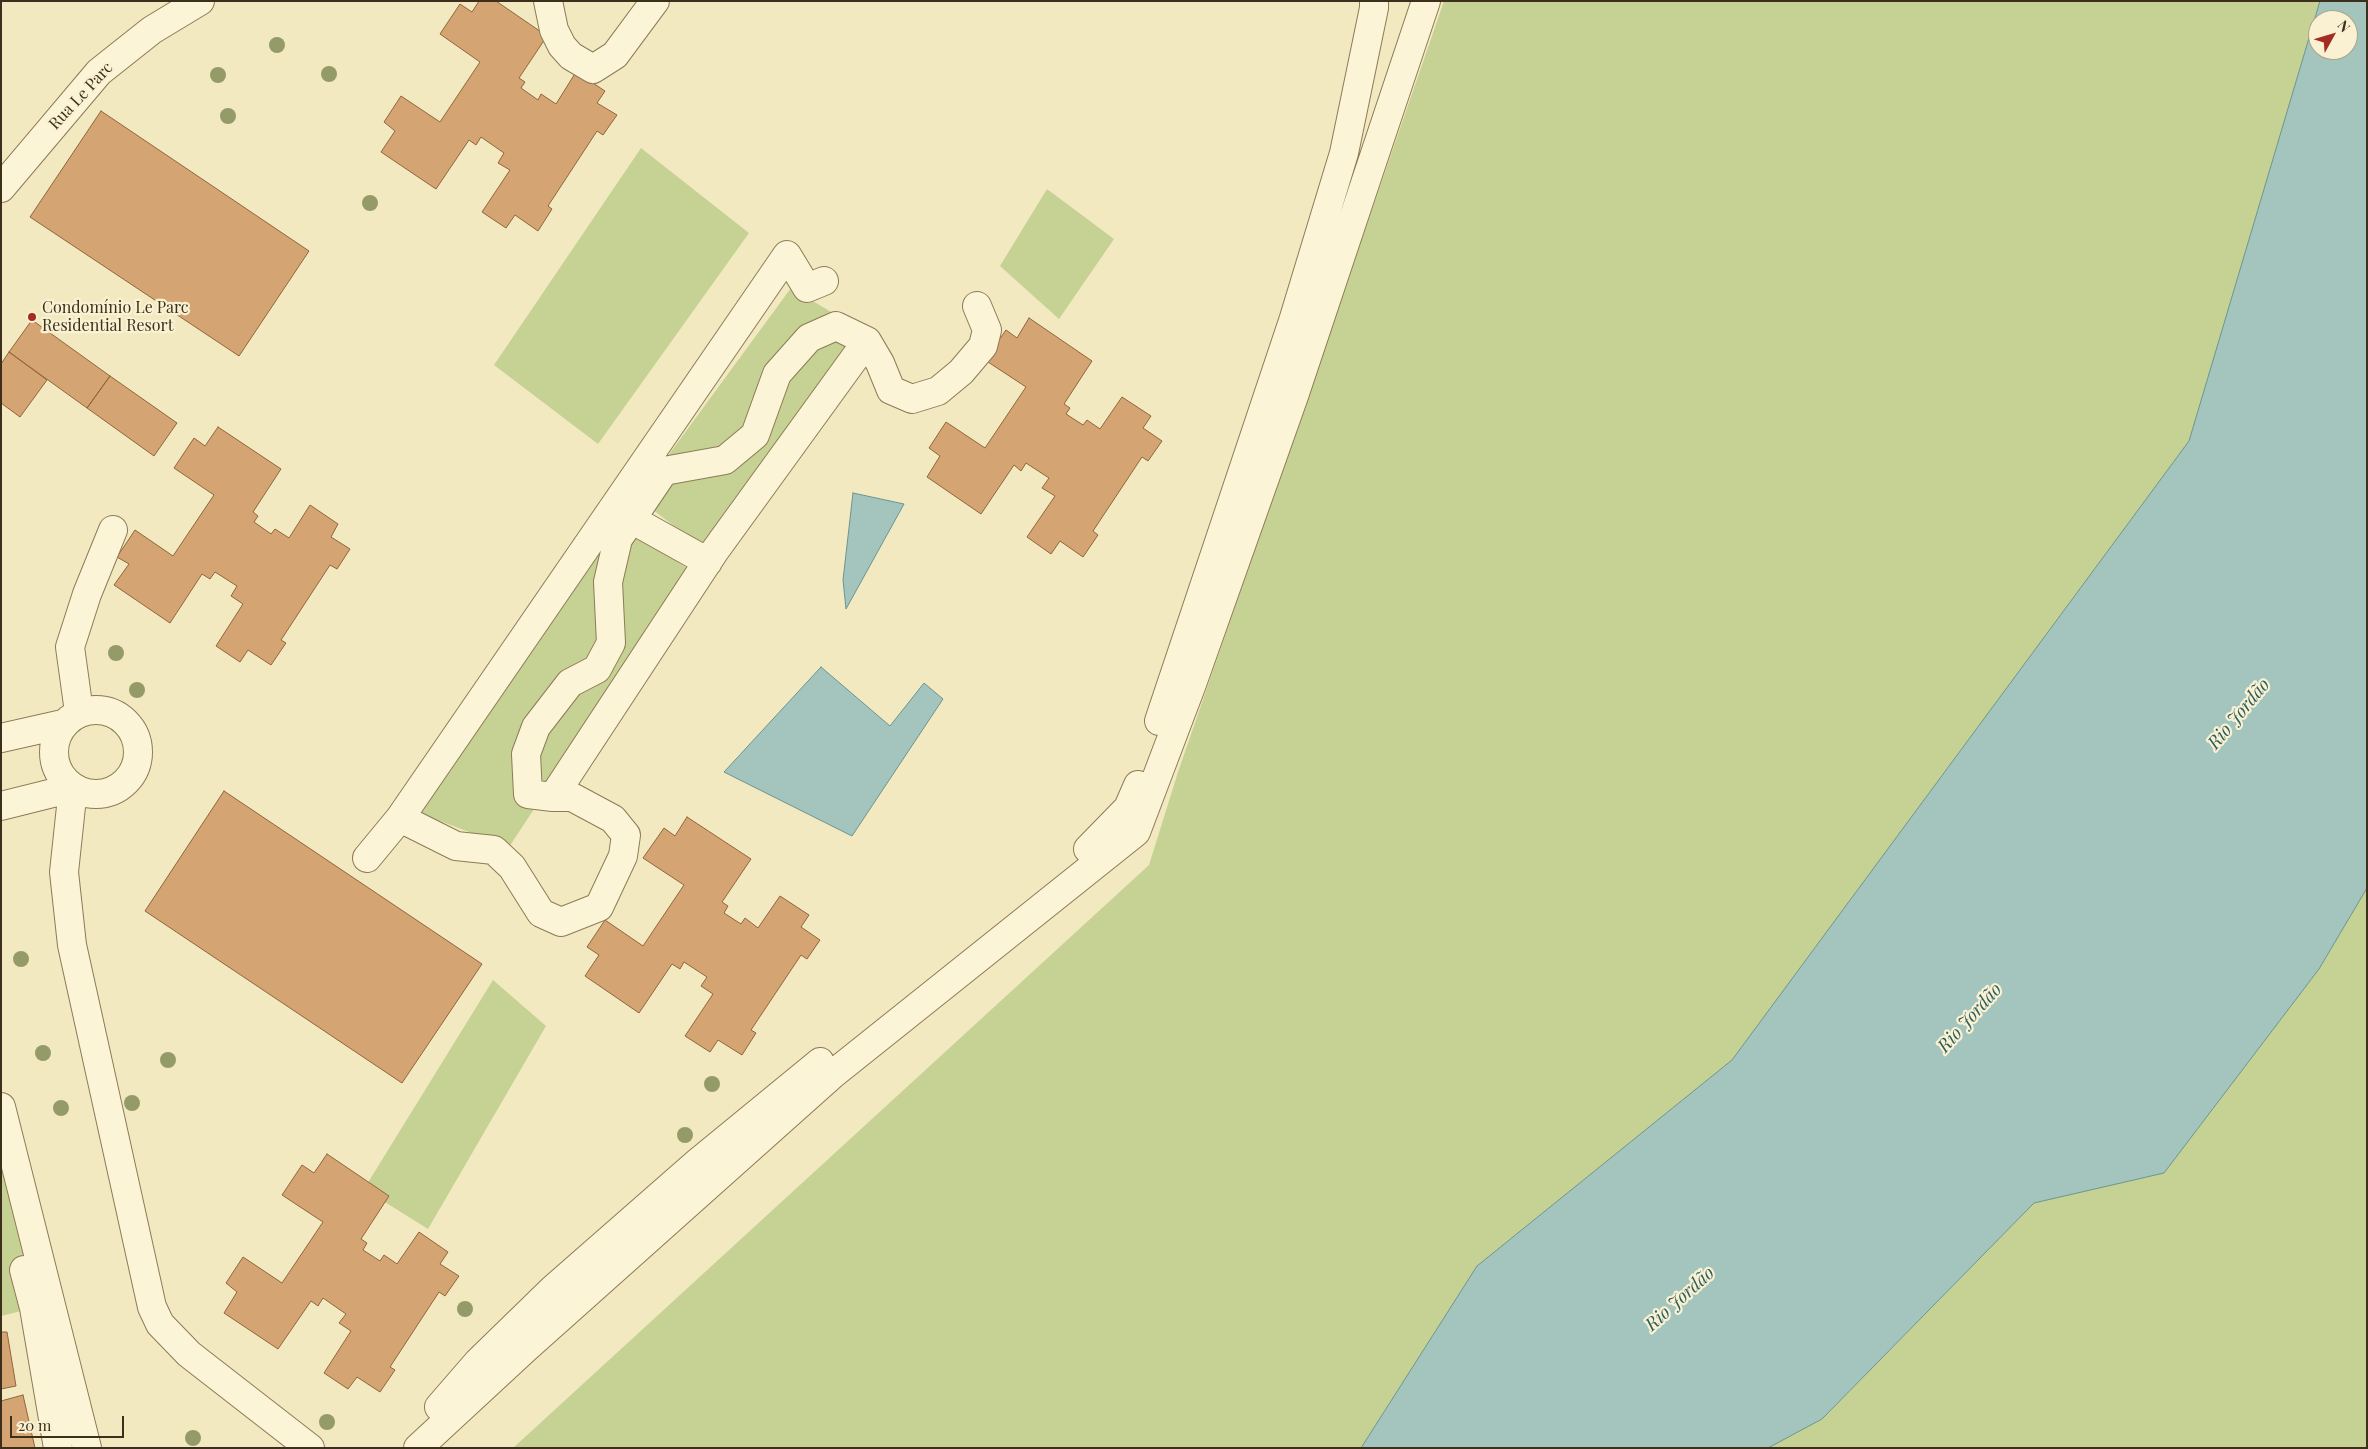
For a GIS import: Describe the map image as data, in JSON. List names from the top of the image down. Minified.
{"streets":{"street":["Rua Le Parc"]},"water":["Rio Jordão"],"places":["Condomínio Le Parc Residential Resort"],"scale_bar":"20 m","north":"top right"}
